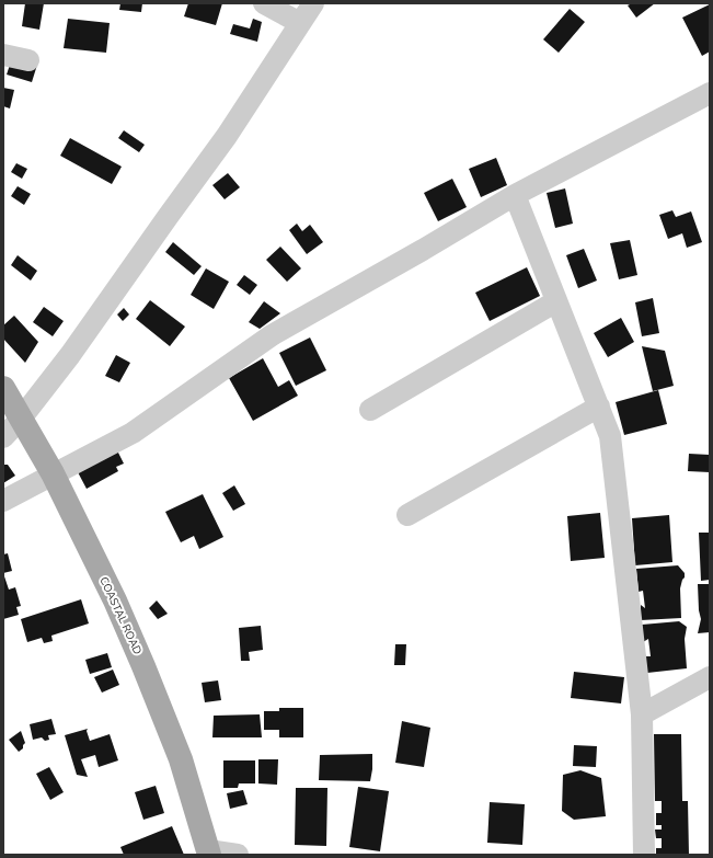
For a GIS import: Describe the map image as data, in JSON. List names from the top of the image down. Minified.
{"streets":{"main road":["COASTAL ROAD"]}}
